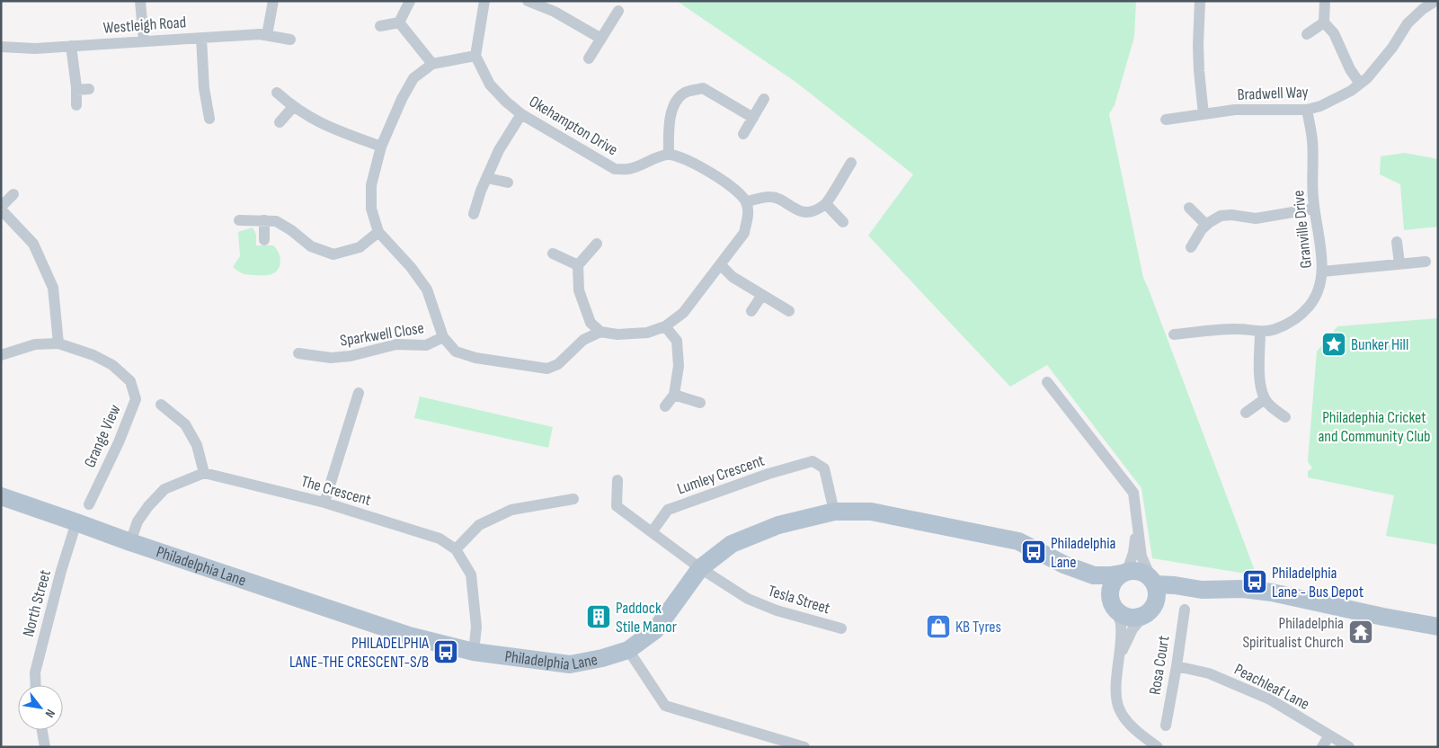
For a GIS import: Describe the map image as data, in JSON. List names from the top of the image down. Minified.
{"streets":{"main road":["Philadelphia Lane"],"street":["Westleigh Road","Bradwell Way","Okehampton Drive","Granville Drive","Sparkwell Close","Grange View","Lumley Crescent","The Crescent","Tesla Street","North Street","Rosa Court","Peachleaf Lane"]},"crossings":[["Bradwell Way","Granville Drive"],["Lumley Crescent","Philadelphia Lane"],["The Crescent","Philadelphia Lane"],["Philadelphia Lane","Tesla Street"],["Philadelphia Lane","North Street"],["Rosa Court","Peachleaf Lane"]],"parks":["Philadephia Cricket and Community Club"],"places":{"place":["Bunker Hill"],"bus stop":["Philadelphia Lane","Philadelphia Lane - Bus Depot","PHILADELPHIA LANE-THE CRESCENT-S/B"],"building":["Paddock Stile Manor"],"shop":["KB Tyres"],"temple":["Philadelphia Spiritualist Church"]},"north":"bottom right"}
